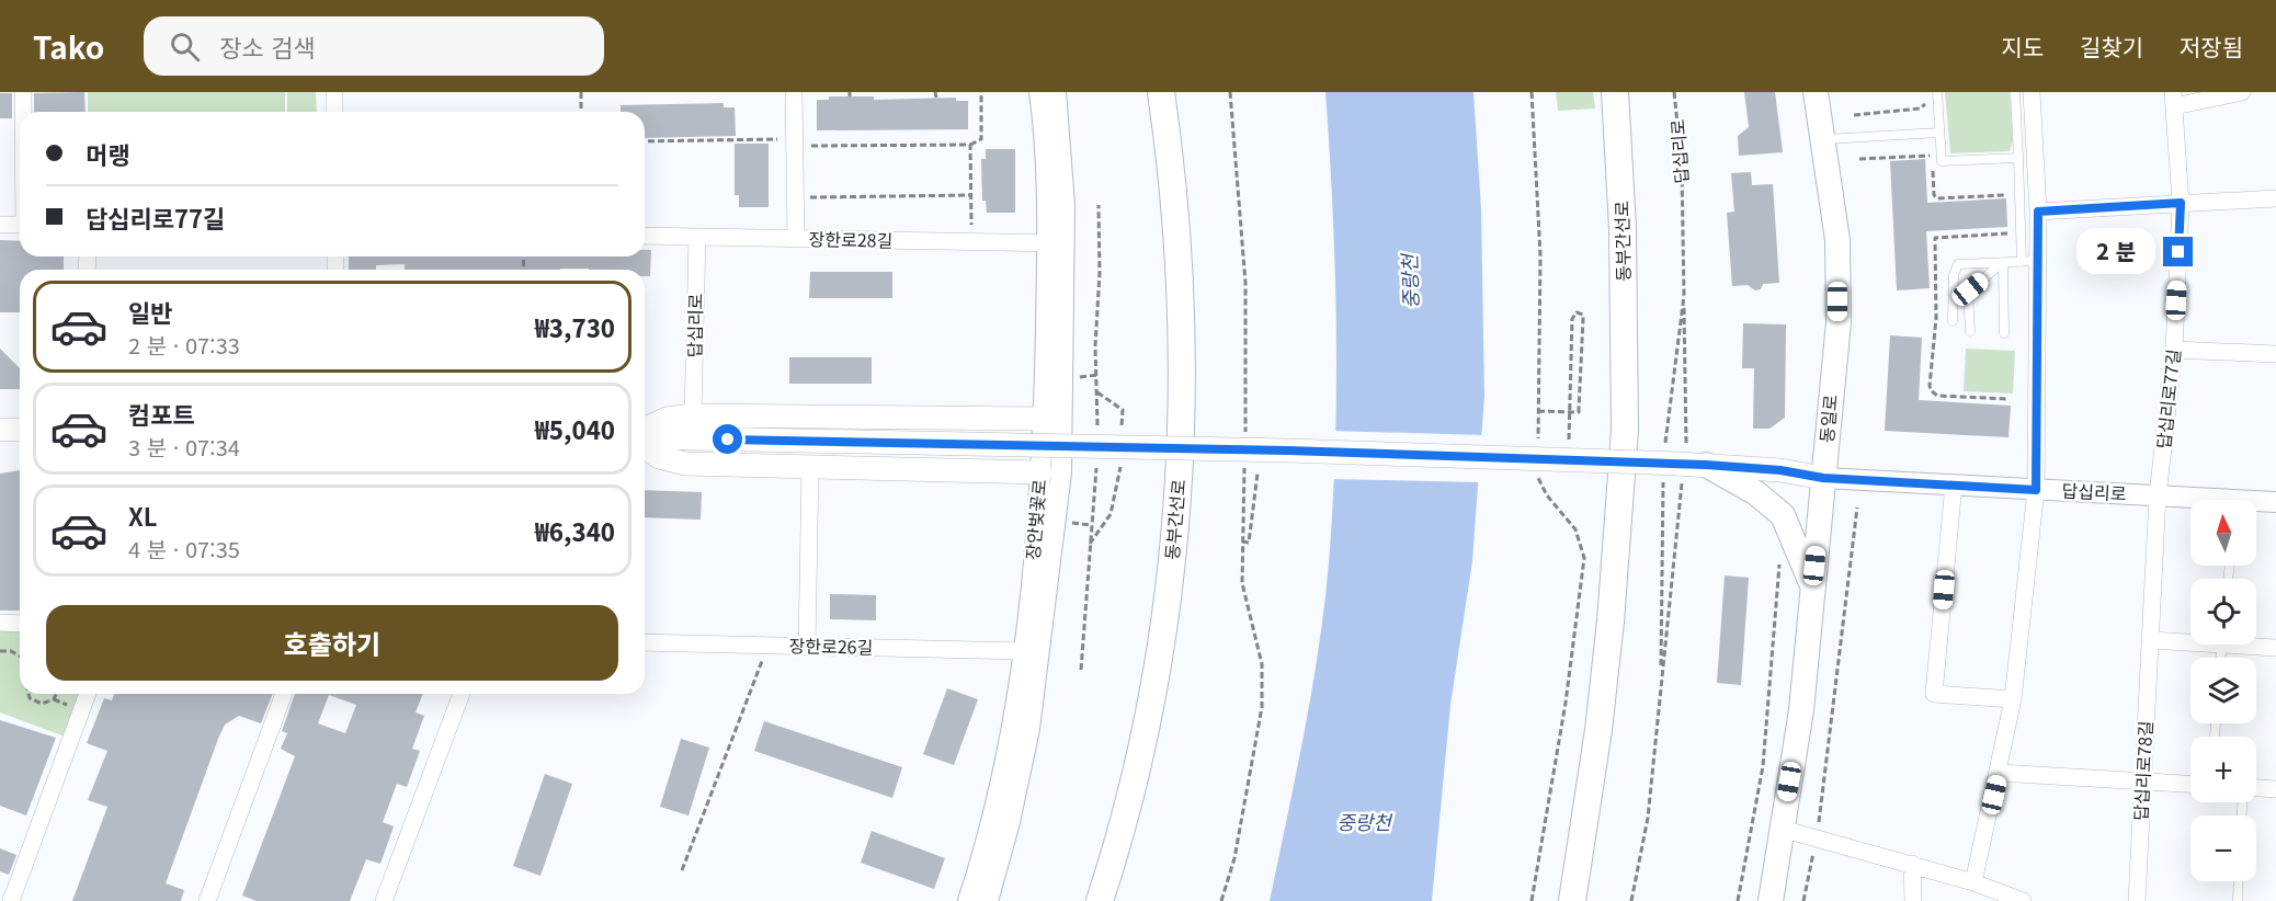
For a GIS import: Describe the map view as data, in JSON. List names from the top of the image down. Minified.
{"streets":{"highway":["동부간선로"],"main road":["답십리로","동일로"],"street":["장한로28길","답십리로77길","장안벚꽃로","장한로26길","답십리로78길"]},"crossings":[["답십리로","장한로28길"],["답십리로","답십리로77길"],["답십리로","동일로"],["답십리로","답십리로78길"],["장한로28길","장안벚꽃로"],["답십리로77길","답십리로78길"],["장안벚꽃로","장한로26길"]],"water":["중랑천"],"north":"top","page":{"header":"Tako","search":"장소 검색","nav":["지도","길찾기","저장됨"],"banner":["머랭","답십리로77길"],"bubble":"2 분","list":[{"name":"일반","note":"2 분 · 07:33","value":"₩3,730"},{"name":"컴포트","note":"3 분 · 07:34","value":"₩5,040"},{"name":"XL","note":"4 분 · 07:35","value":"₩6,340"}],"map_buttons":["+","−"],"buttons":"호출하기"}}
